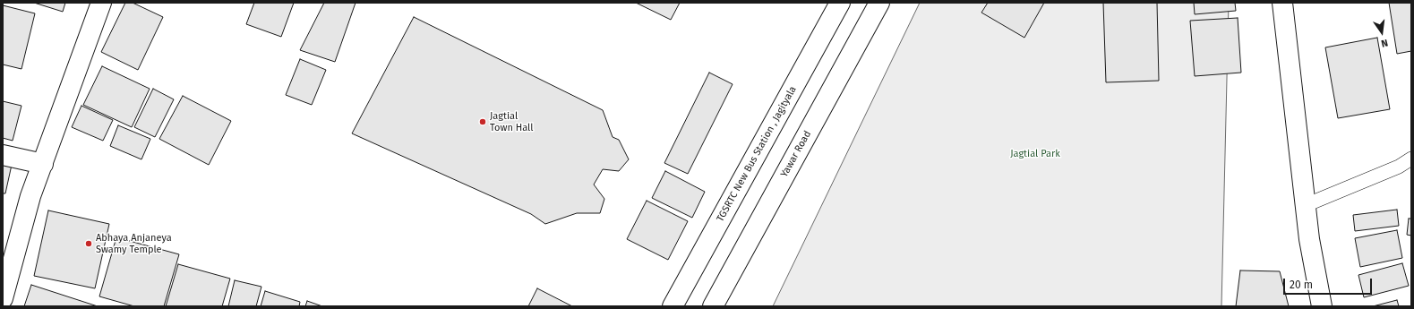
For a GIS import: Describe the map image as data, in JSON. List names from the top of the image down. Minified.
{"streets":{"main road":["TGSRTC New Bus Station , Jagityala","Yawar Road"]},"parks":["Jagtial Park"],"places":["Jagtial Town Hall","Abhaya Anjaneya Swamy Temple"],"scale_bar":"20 m","north":"bottom"}
